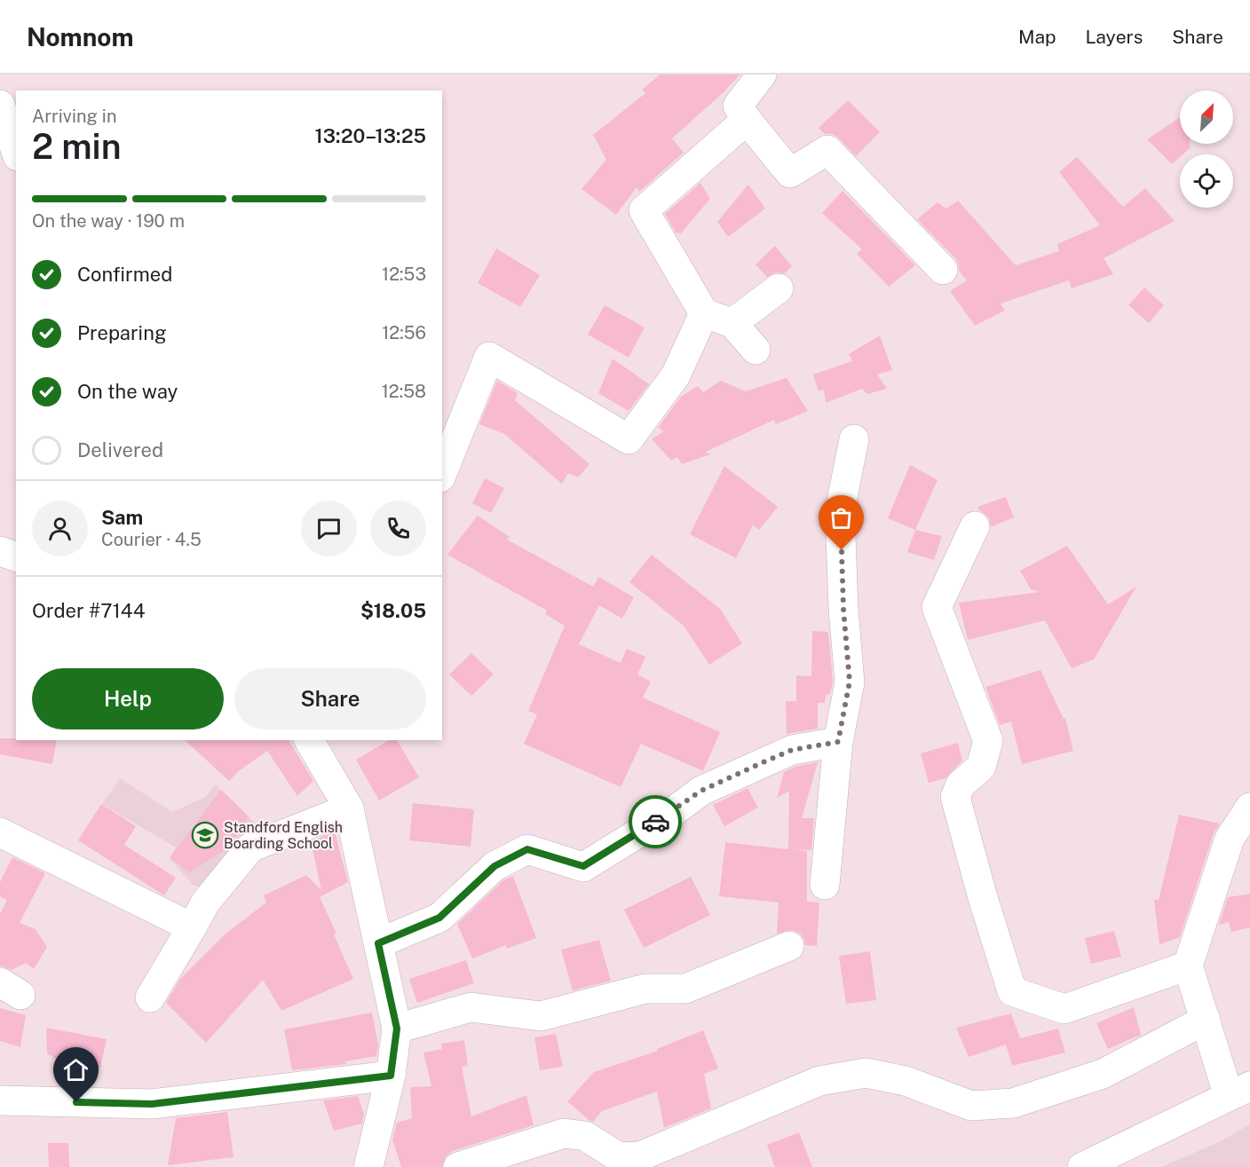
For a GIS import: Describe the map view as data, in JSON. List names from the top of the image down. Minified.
{"places":{"school or university":["Standford English Boarding School"]},"north":"top right","page":{"header":"Nomnom","nav":["Map","Layers","Share"],"heading":["2 min","Arriving in","13:20–13:25"],"panel":["Sam","Courier · 4.5","Order #7144","$18.05"],"bar":"On the way · 190 m","list":[["Confirmed","12:53"],["Preparing","12:56"],["On the way","12:58"],"Delivered"],"buttons":["Help","Share"]}}
